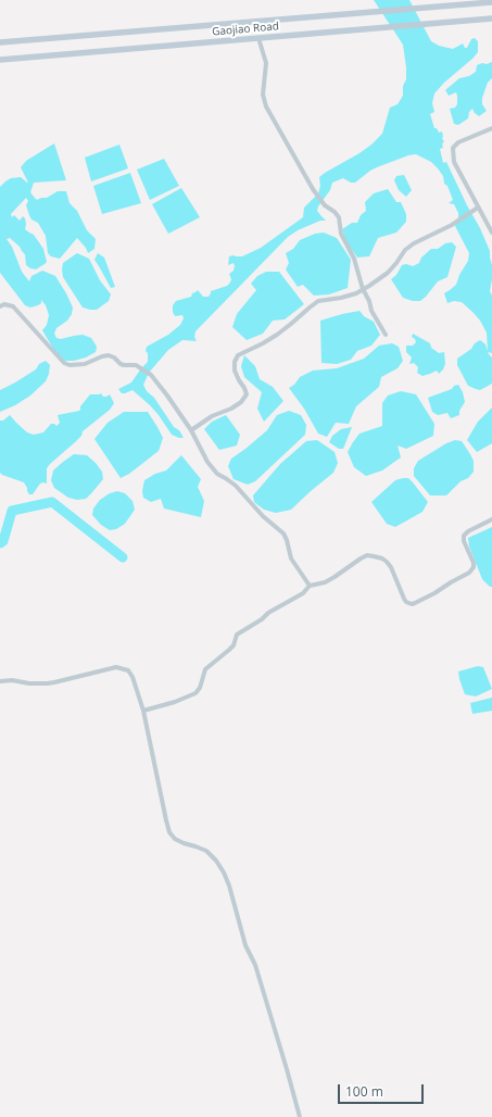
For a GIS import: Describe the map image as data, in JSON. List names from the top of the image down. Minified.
{"streets":{"main road":["Gaojiao Road"]},"scale_bar":"100 m"}
